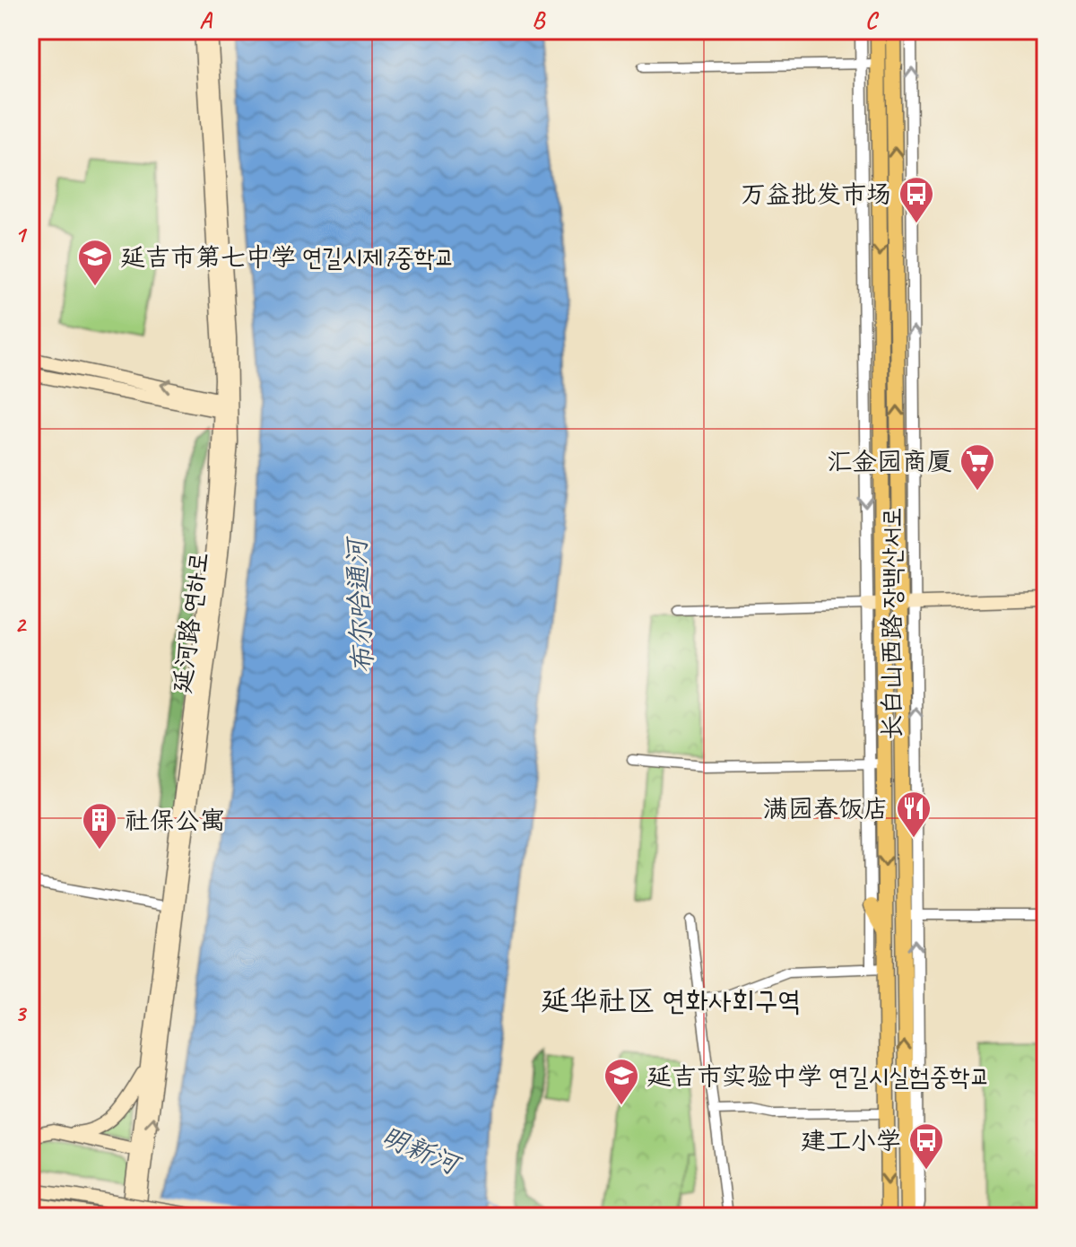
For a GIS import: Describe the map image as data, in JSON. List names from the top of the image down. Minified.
{"streets":{"main road":["延河路 연하로","长白山西路 장백산서로"]},"districts":["延华社区 연화사회구역"],"water":["布尔哈通河","明新河"],"places":{"bus stop":["万益批发市场","建工小学"],"school or university":["延吉市第七中学 연길시제7중학교","延吉市实验中学 연길시실험중학교"],"supermarket":["汇金园商厦"],"restaurant":["满园春饭店"],"building":["社保公寓"]},"grid":{"columns":["A","B","C"],"rows":["1","2","3"]}}
